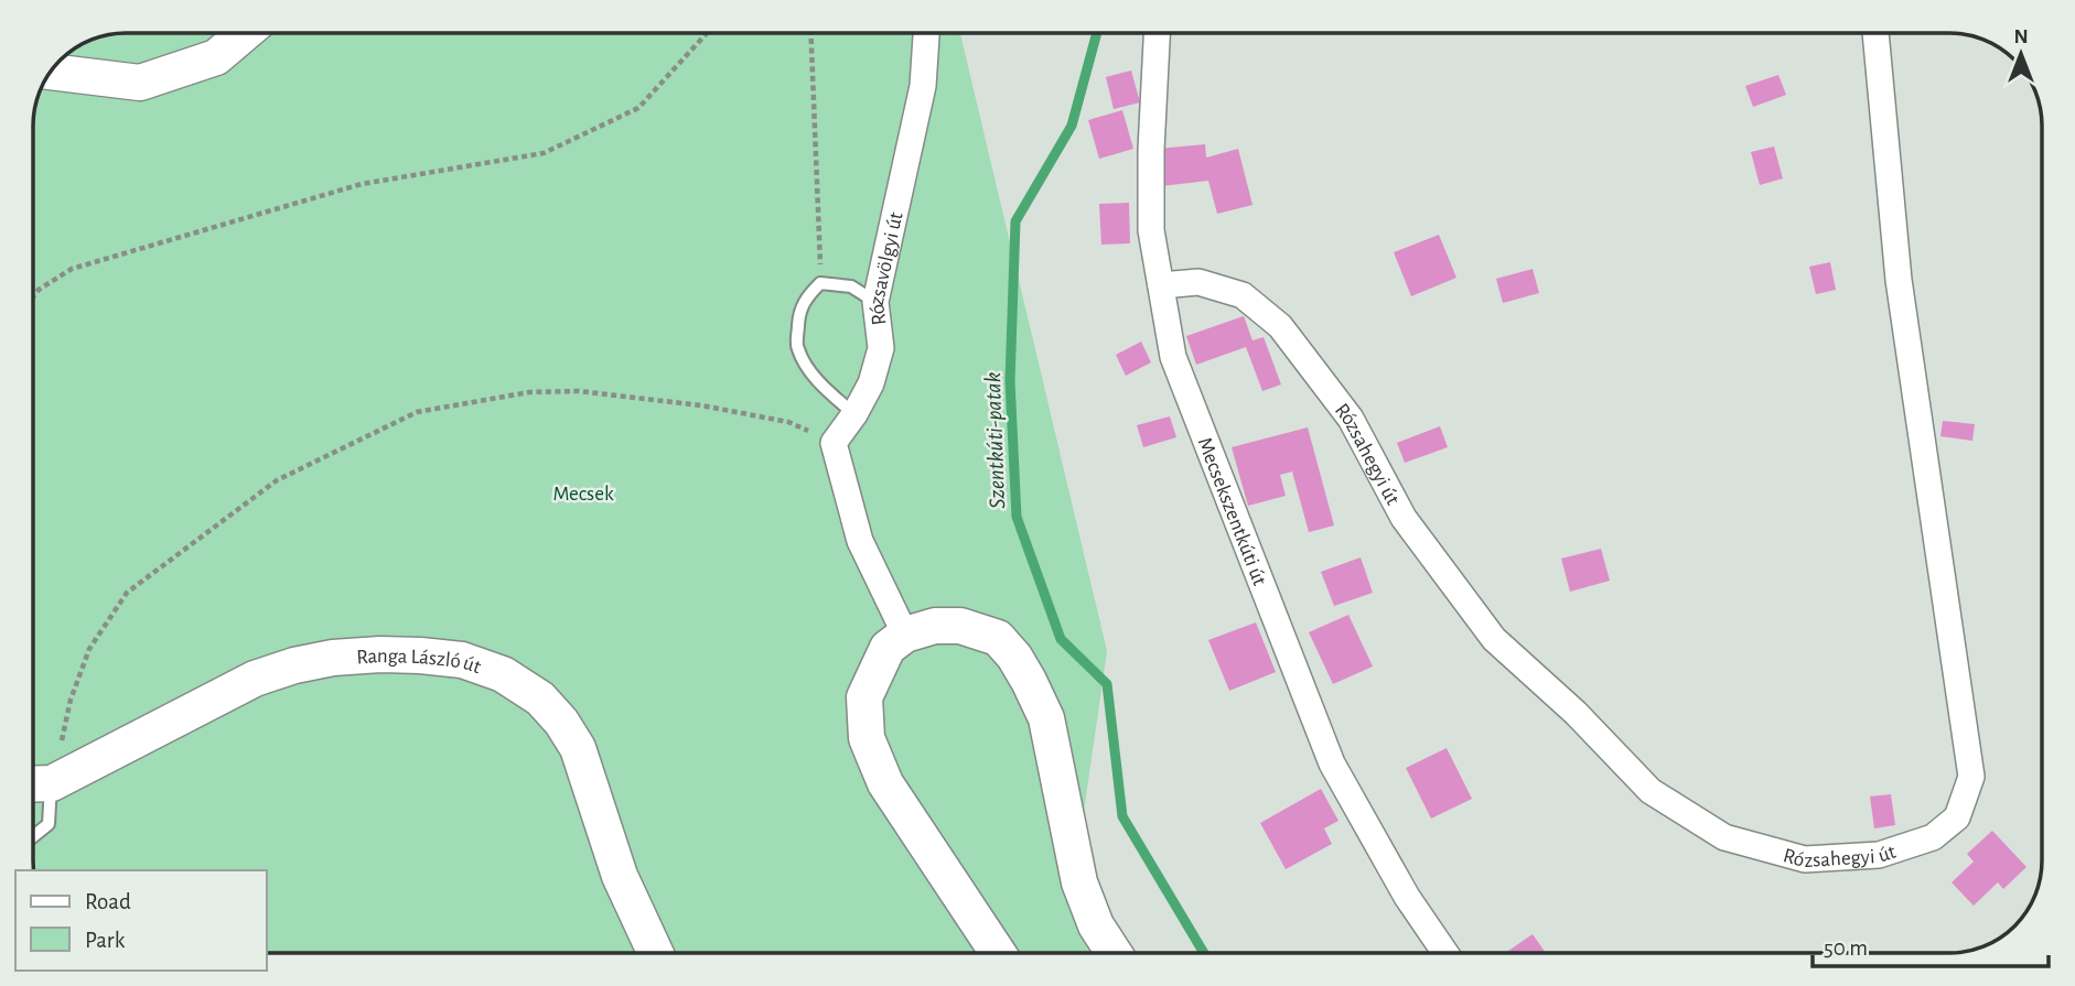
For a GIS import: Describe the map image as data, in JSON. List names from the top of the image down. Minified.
{"streets":{"main road":["Ranga László út"],"street":["Rózsavölgyi út","Rózsahegyi út","Mecsekszentkúti út"]},"crossings":[["Rózsahegyi út","Mecsekszentkúti út"]],"water":["Szentkúti-patak"],"parks":["Mecsek"],"legend":["Road","Park"],"scale_bar":"50 m","north":"top"}
